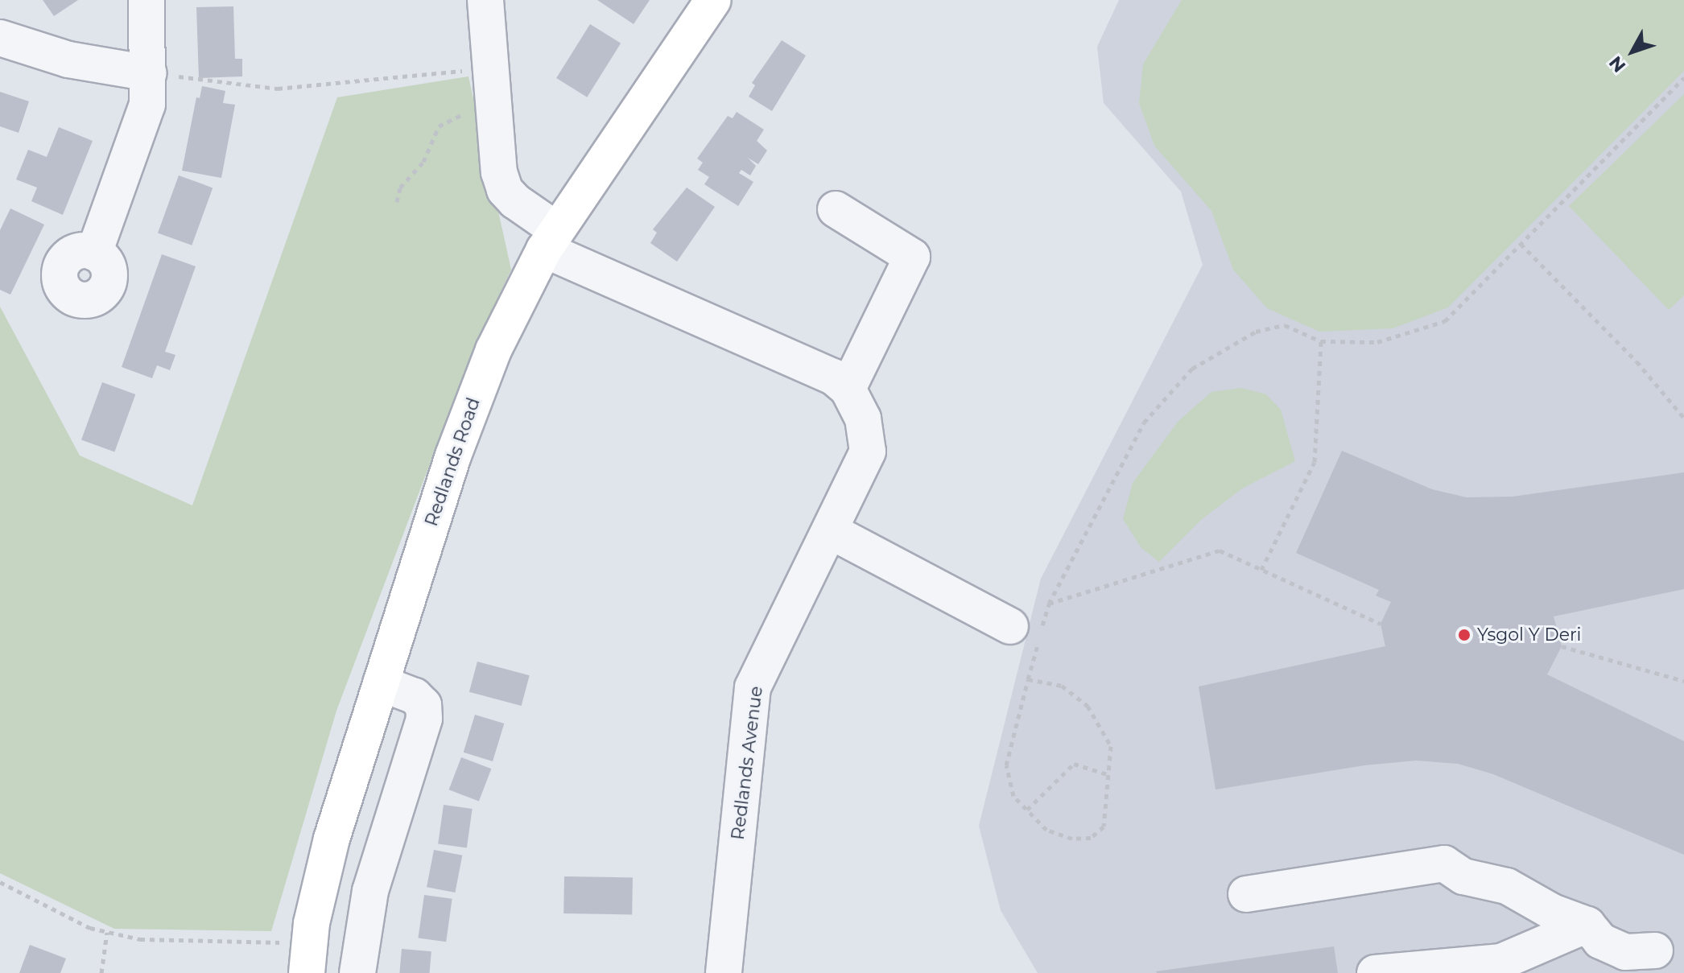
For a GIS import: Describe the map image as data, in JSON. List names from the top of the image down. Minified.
{"streets":{"main road":["Redlands Road"],"street":["Redlands Avenue"]},"crossings":[["Redlands Road","Redlands Avenue"]],"places":["Ysgol Y Deri"],"north":"bottom left"}
